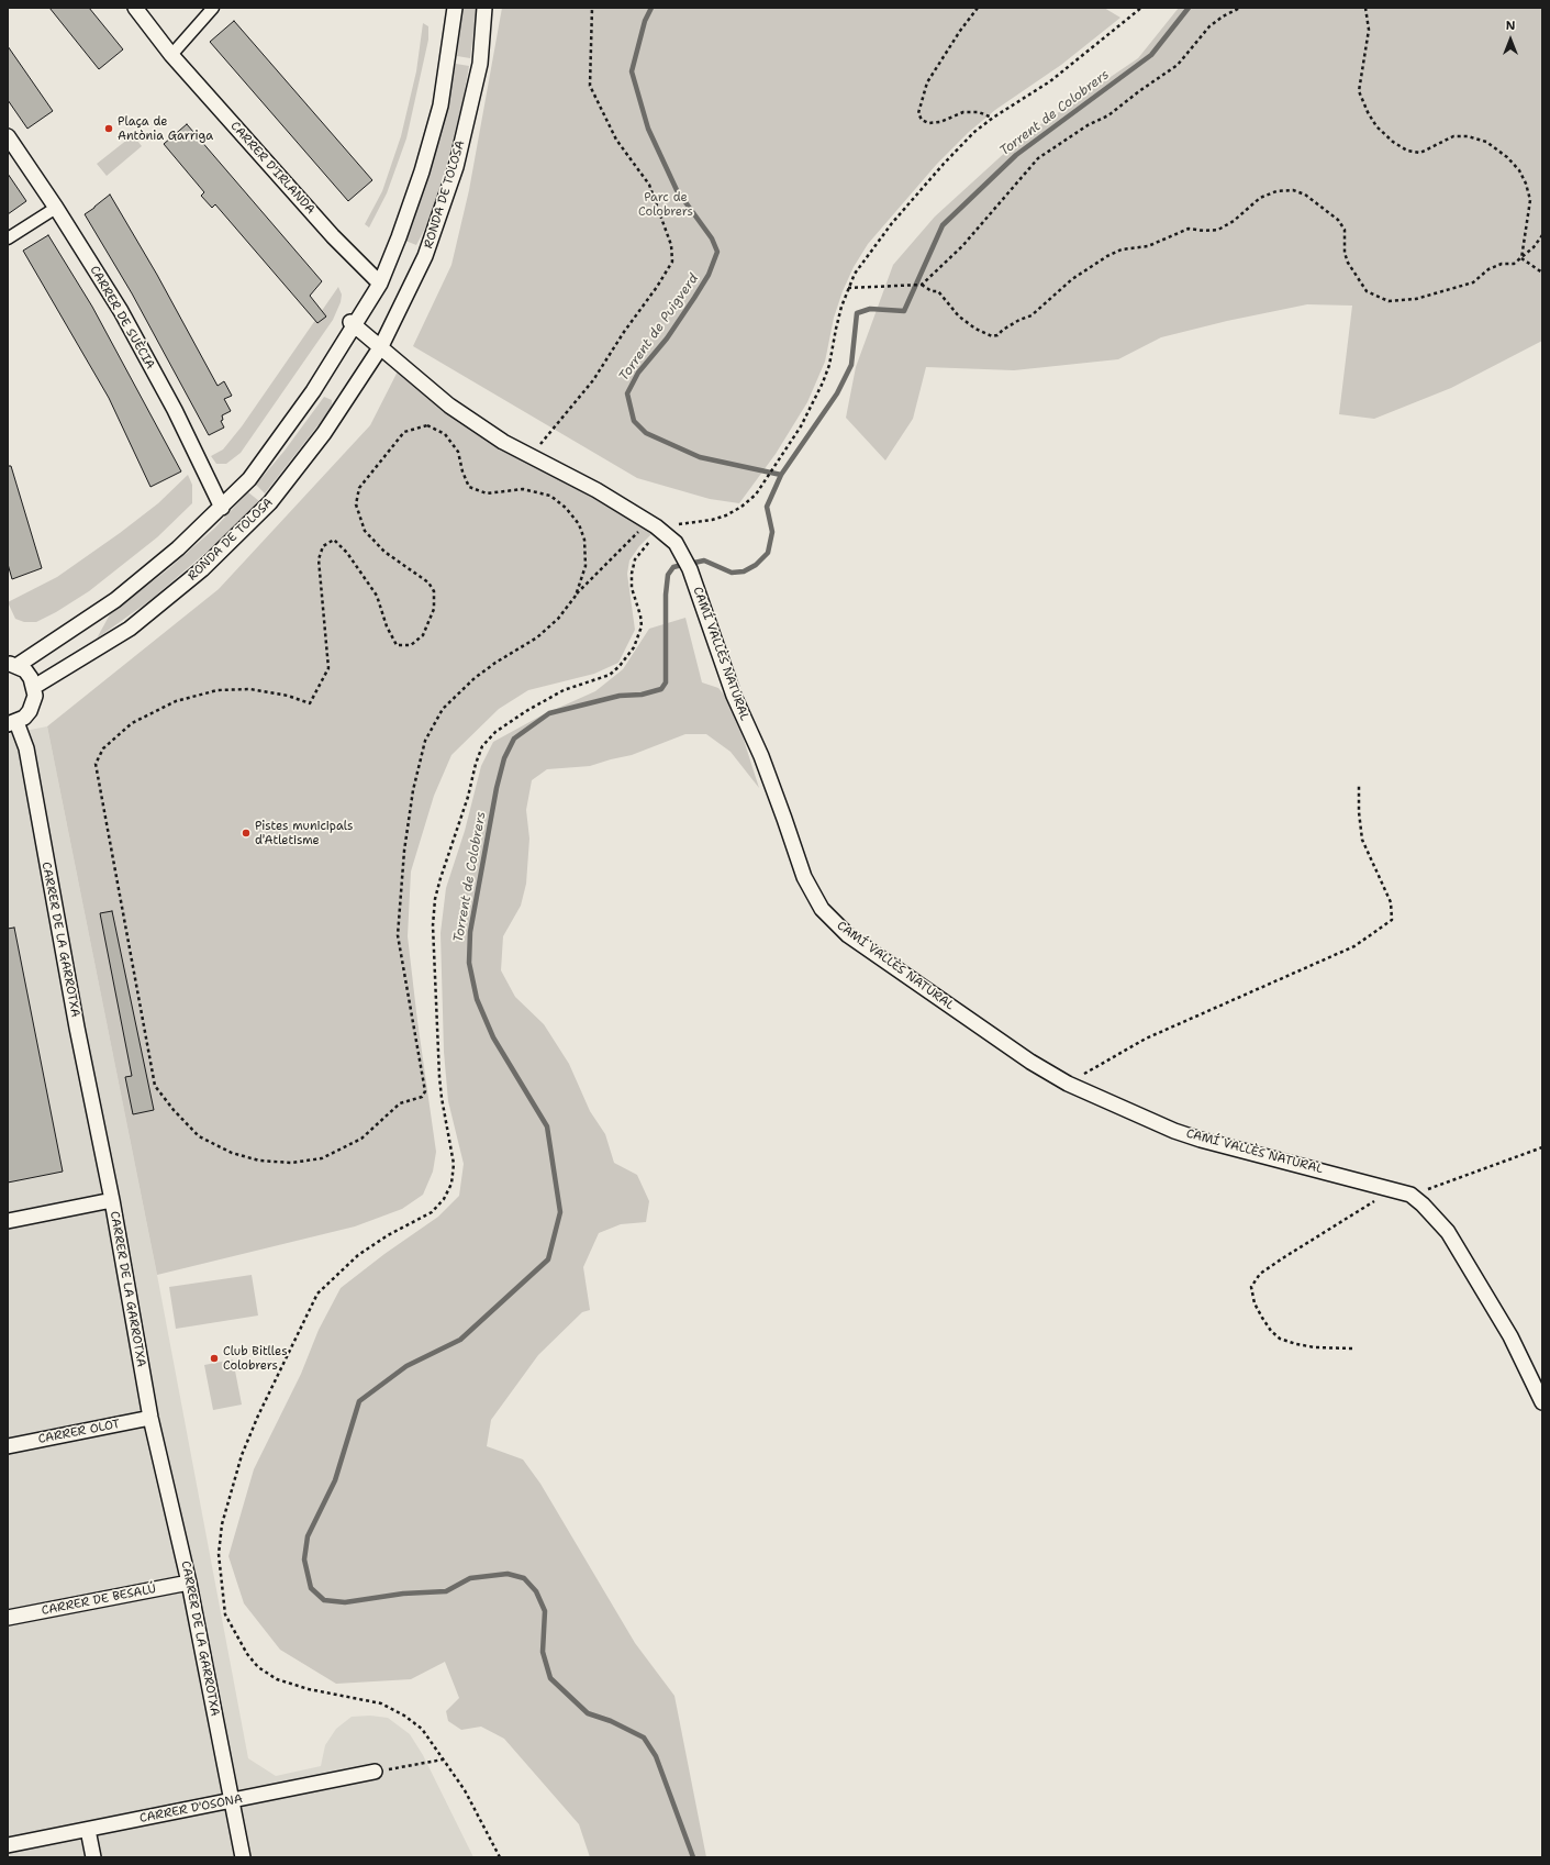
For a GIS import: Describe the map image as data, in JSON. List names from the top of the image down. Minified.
{"streets":{"street":["CARRER D'IRLANDA","RONDA DE TOLOSA","CARRER DE SUÈCIA","CAMÍ VALLÈS NATURAL","CARRER DE LA GARROTXA","CARRER OLOT","CARRER DE BESALÚ","CARRER D'OSONA"]},"crossings":[["RONDA DE TOLOSA","CAMÍ VALLÈS NATURAL"],["CARRER DE LA GARROTXA","CARRER OLOT"],["CARRER DE LA GARROTXA","CARRER DE BESALÚ"],["CARRER DE LA GARROTXA","CARRER D'OSONA"]],"water":["Torrent de Colobrers","Torrent de Puigverd"],"parks":["Parc de Colobrers"],"places":["Plaça de Antònia Garriga","Pistes municipals d'Atletisme","Club Bitlles Colobrers"],"north":"top"}
